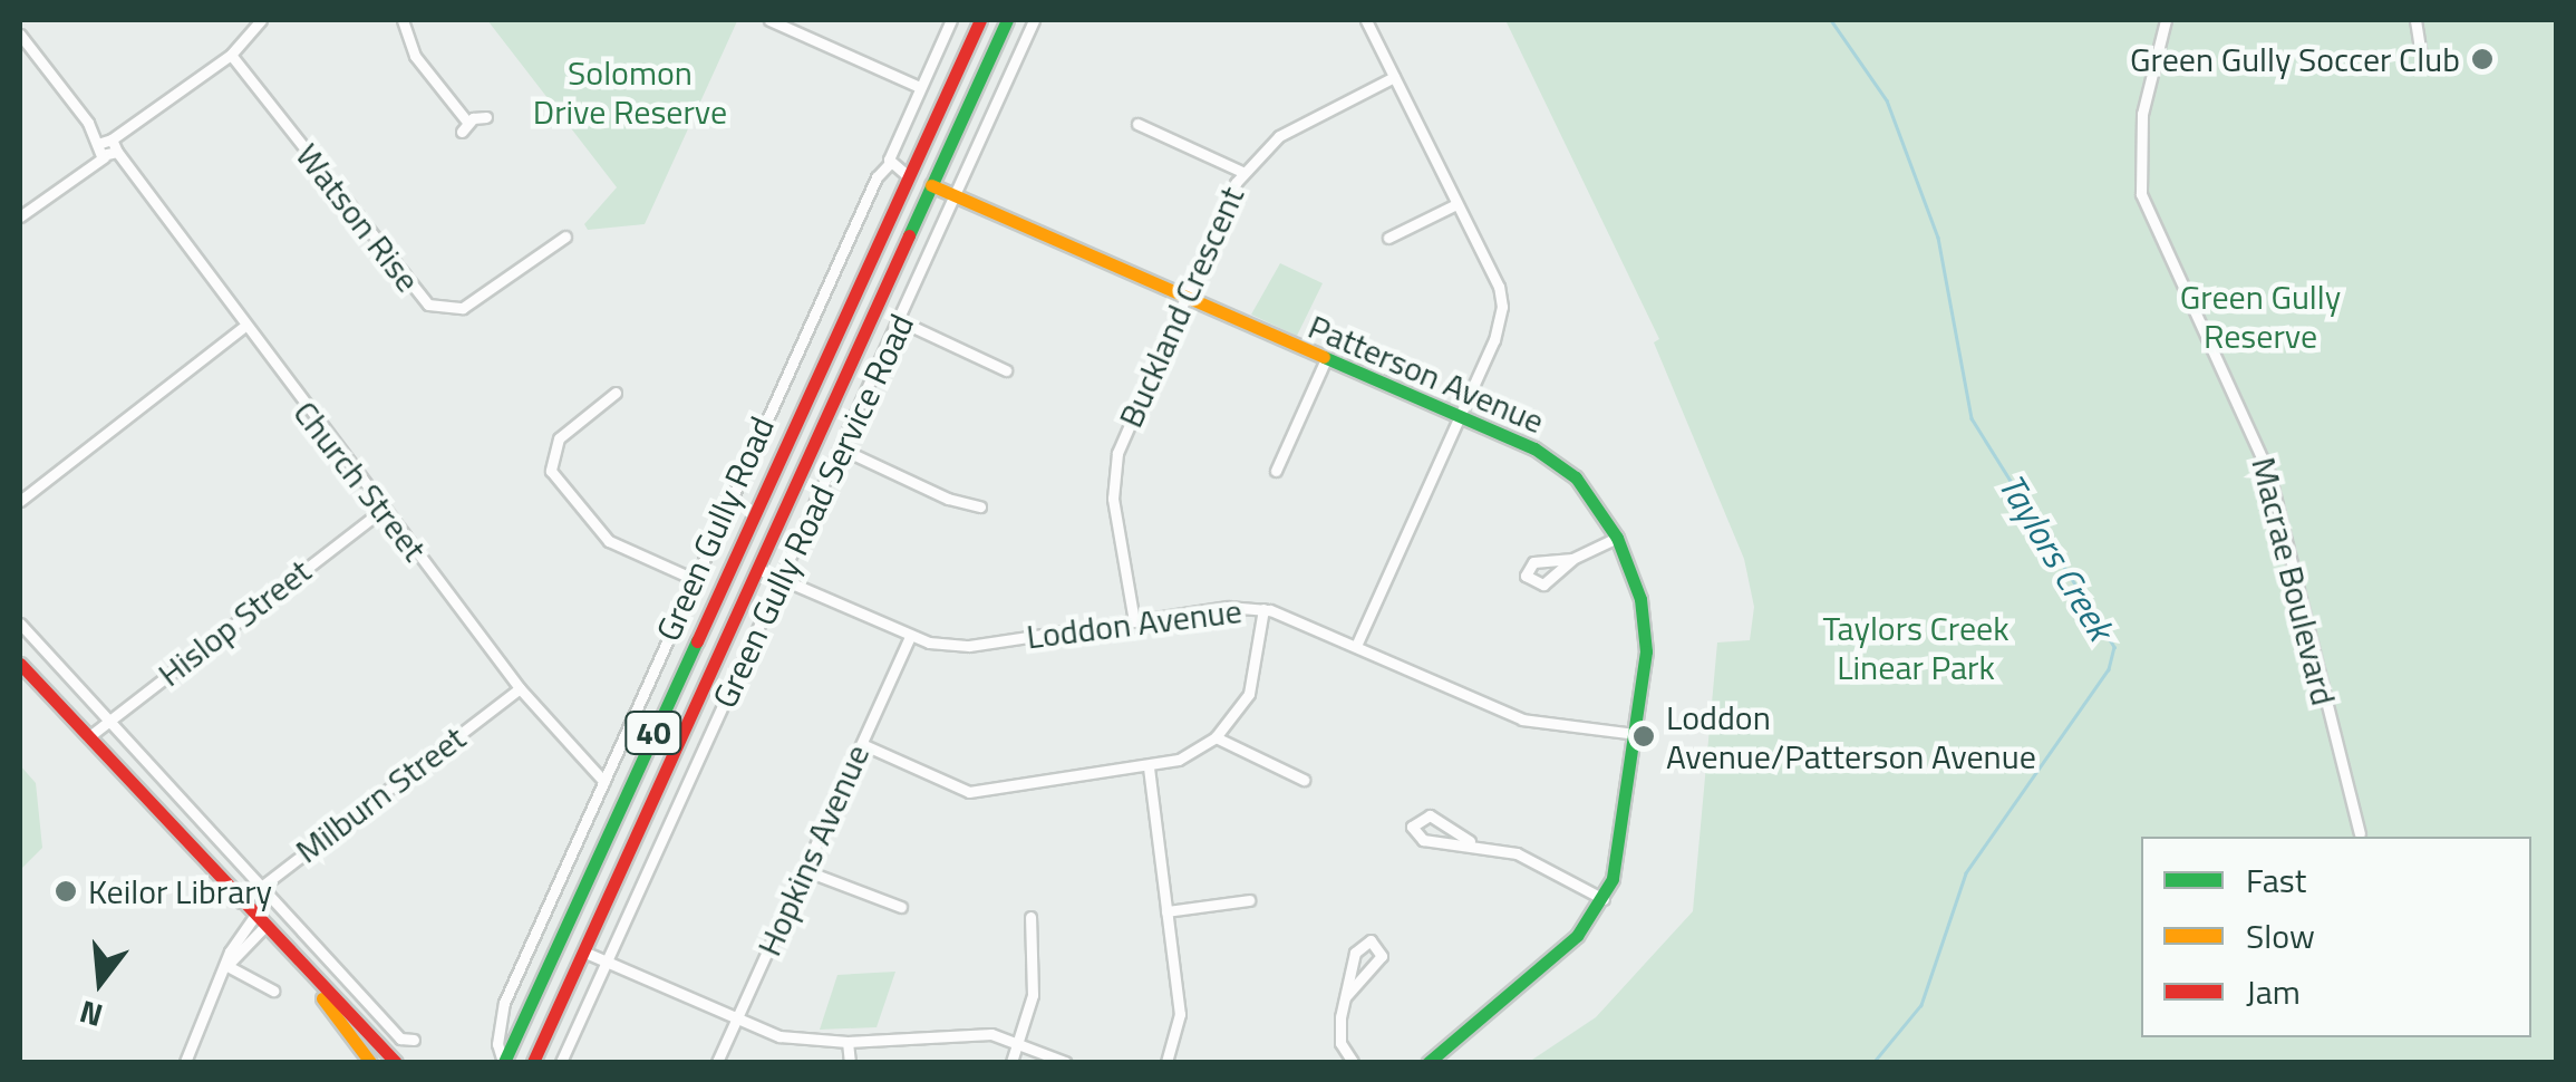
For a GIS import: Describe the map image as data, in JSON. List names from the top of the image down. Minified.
{"streets":{"main road":["Patterson Avenue","Green Gully Road","40"],"street":["Watson Rise","Buckland Crescent","Church Street","Green Gully Road Service Road","Macrae Boulevard","Hislop Street","Loddon Avenue","Milburn Street","Hopkins Avenue"]},"crossings":[["Buckland Crescent","Patterson Avenue"],["Buckland Crescent","Loddon Avenue"],["Patterson Avenue","Green Gully Road Service Road"],["Patterson Avenue","Green Gully Road"],["Patterson Avenue","Loddon Avenue"],["Church Street","Hislop Street"],["Church Street","Milburn Street"],["Green Gully Road Service Road","Loddon Avenue"],["Green Gully Road","Loddon Avenue"],["Loddon Avenue","Hopkins Avenue"]],"water":["Taylors Creek"],"parks":["Solomon Drive Reserve","Green Gully Reserve","Taylors Creek Linear Park"],"places":["Green Gully Soccer Club","Loddon Avenue/Patterson Avenue","Keilor Library"],"legend":["Fast","Slow","Jam"],"north":"bottom"}
